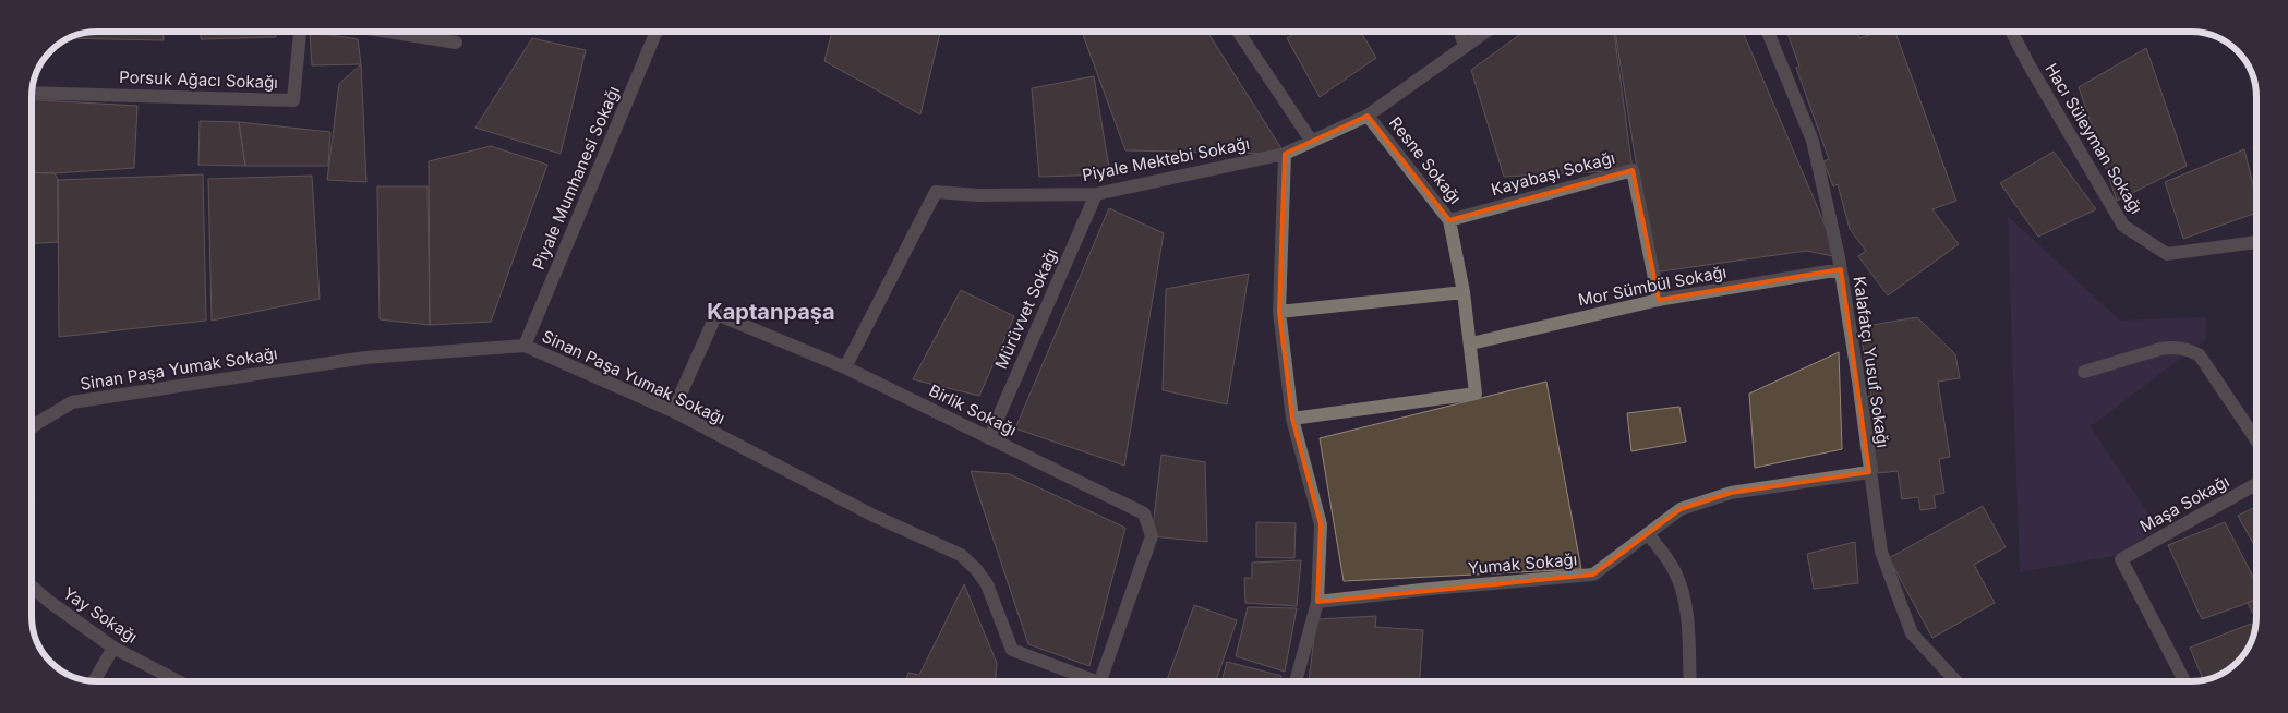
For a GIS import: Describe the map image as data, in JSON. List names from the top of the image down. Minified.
{"streets":{"street":["Porsuk Ağacı Sokağı","Hacı Süleyman Sokağı","Piyale Mektebi Sokağı","Resne Sokağı","Kayabaşı Sokağı","Piyale Mumhanesi Sokağı","Mor Sümbül Sokağı","Mürüvvet Sokağı","Kalafatçı Yusuf Sokağı","Sinan Paşa Yumak Sokağı","Birlik Sokağı","Maşa Sokağı","Yumak Sokağı","Yay Sokağı"]},"crossings":[["Piyale Mektebi Sokağı","Resne Sokağı"],["Piyale Mektebi Sokağı","Mürüvvet Sokağı"],["Piyale Mektebi Sokağı","Birlik Sokağı"],["Resne Sokağı","Kayabaşı Sokağı"],["Resne Sokağı","Mor Sümbül Sokağı"],["Kayabaşı Sokağı","Mor Sümbül Sokağı"],["Piyale Mumhanesi Sokağı","Sinan Paşa Yumak Sokağı"],["Mor Sümbül Sokağı","Kalafatçı Yusuf Sokağı"],["Mürüvvet Sokağı","Birlik Sokağı"],["Kalafatçı Yusuf Sokağı","Yumak Sokağı"],["Sinan Paşa Yumak Sokağı","Birlik Sokağı"]],"districts":["Kaptanpaşa"]}
